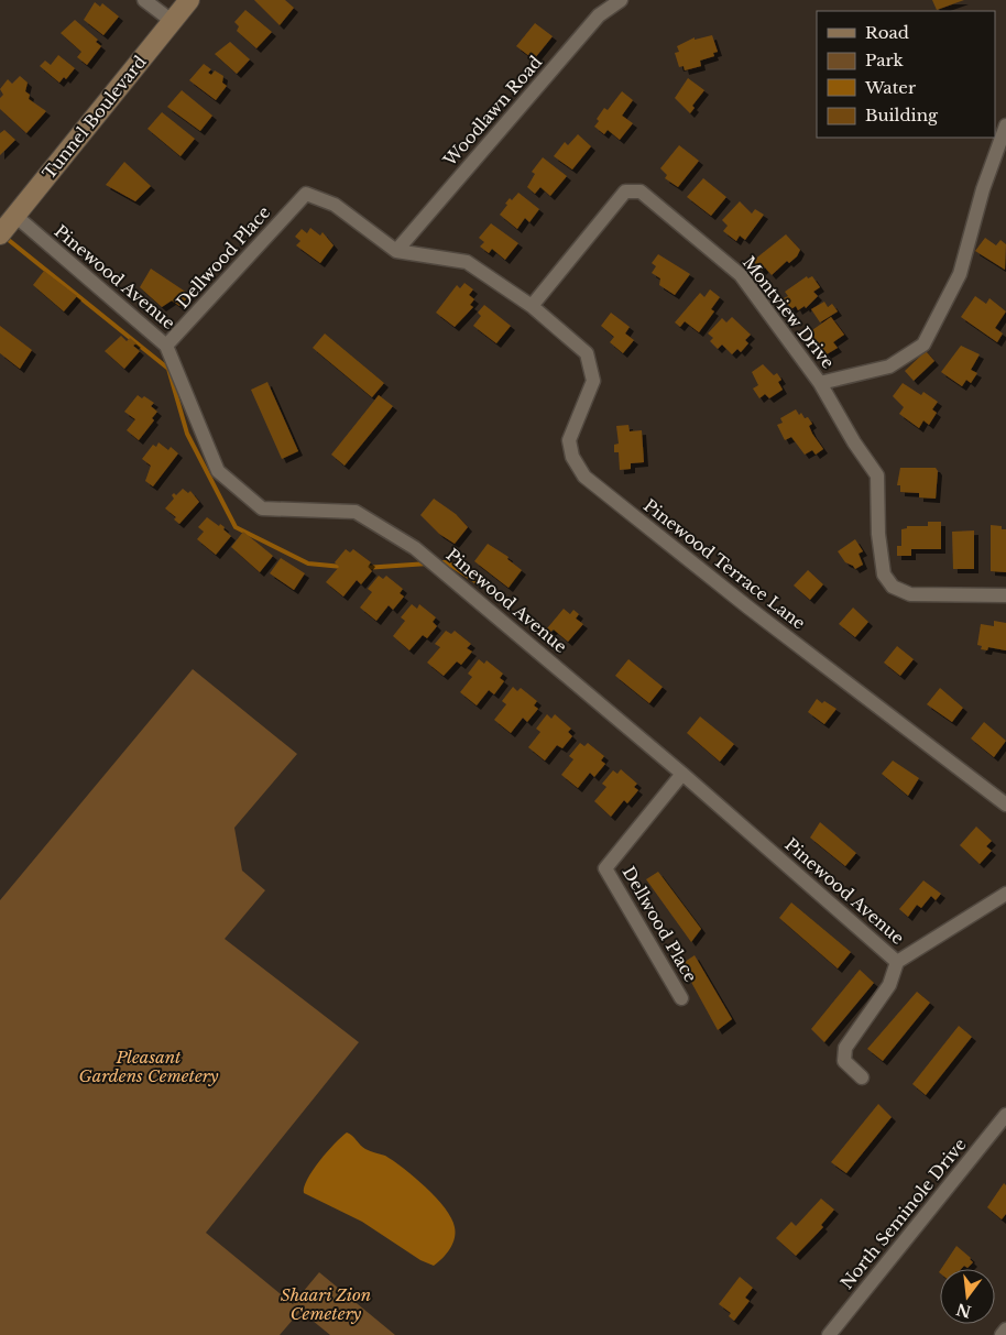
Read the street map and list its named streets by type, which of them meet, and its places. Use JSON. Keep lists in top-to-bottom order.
{
  "streets": {
    "street": [
      "Woodlawn Road",
      "Tunnel Boulevard",
      "Dellwood Place",
      "Pinewood Avenue",
      "Montview Drive",
      "Pinewood Terrace Lane",
      "North Seminole Drive"
    ]
  },
  "crossings": [
    ["Woodlawn Road", "Dellwood Place"],
    ["Tunnel Boulevard", "Pinewood Avenue"],
    ["Dellwood Place", "Pinewood Avenue"],
    ["Montview Drive", "Pinewood Terrace Lane"]
  ],
  "parks": ["Pleasant Gardens Cemetery", "Shaari Zion Cemetery"],
  "legend": [
    "Road",
    "Park",
    "Water",
    "Building"
  ],
  "north": "bottom"
}
